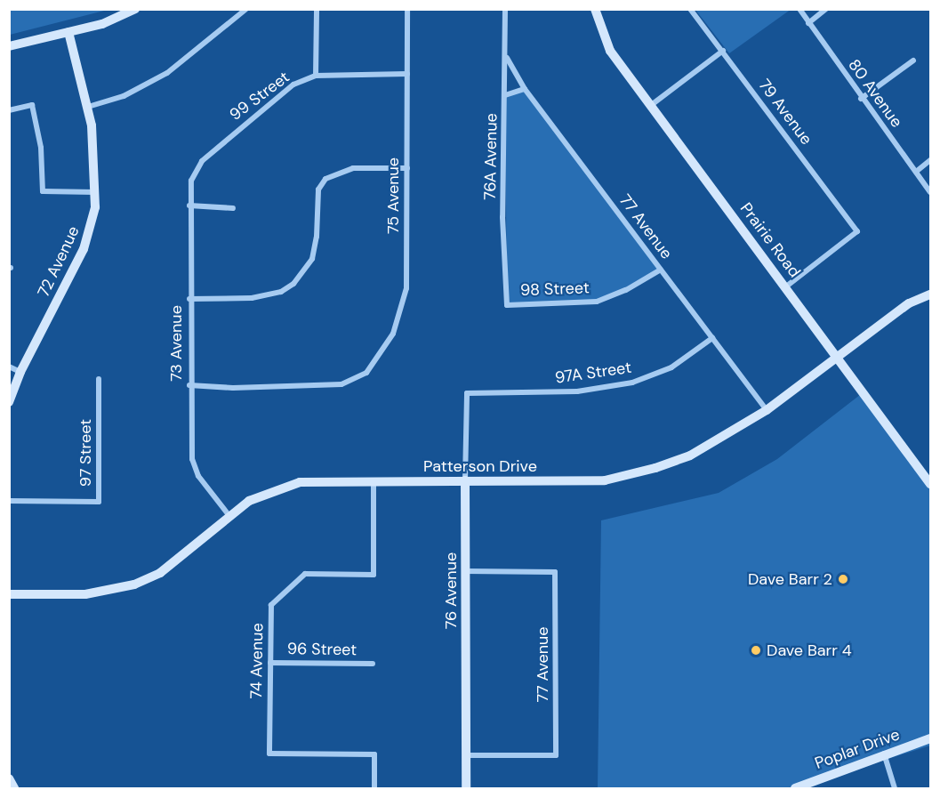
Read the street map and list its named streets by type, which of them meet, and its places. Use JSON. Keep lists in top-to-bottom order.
{
  "streets": {
    "street": [
      "80 Avenue",
      "99 Street",
      "79 Avenue",
      "76A Avenue",
      "75 Avenue",
      "77 Avenue",
      "Prairie Road",
      "72 Avenue",
      "98 Street",
      "73 Avenue",
      "97A Street",
      "97 Street",
      "Patterson Drive",
      "76 Avenue",
      "96 Street",
      "74 Avenue",
      "Poplar Drive"
    ]
  },
  "crossings": [
    ["99 Street", "75 Avenue"],
    ["99 Street", "73 Avenue"],
    ["79 Avenue", "Prairie Road"],
    ["76A Avenue", "77 Avenue"],
    ["76A Avenue", "98 Street"],
    ["75 Avenue", "73 Avenue"],
    ["77 Avenue", "98 Street"],
    ["77 Avenue", "97A Street"],
    ["77 Avenue", "Patterson Drive"],
    ["77 Avenue", "76 Avenue"],
    ["Prairie Road", "Patterson Drive"],
    ["73 Avenue", "Patterson Drive"],
    ["97A Street", "76 Avenue"],
    ["Patterson Drive", "76 Avenue"],
    ["Patterson Drive", "74 Avenue"],
    ["96 Street", "74 Avenue"]
  ],
  "places": ["Dave Barr 2", "Dave Barr 4"]
}
